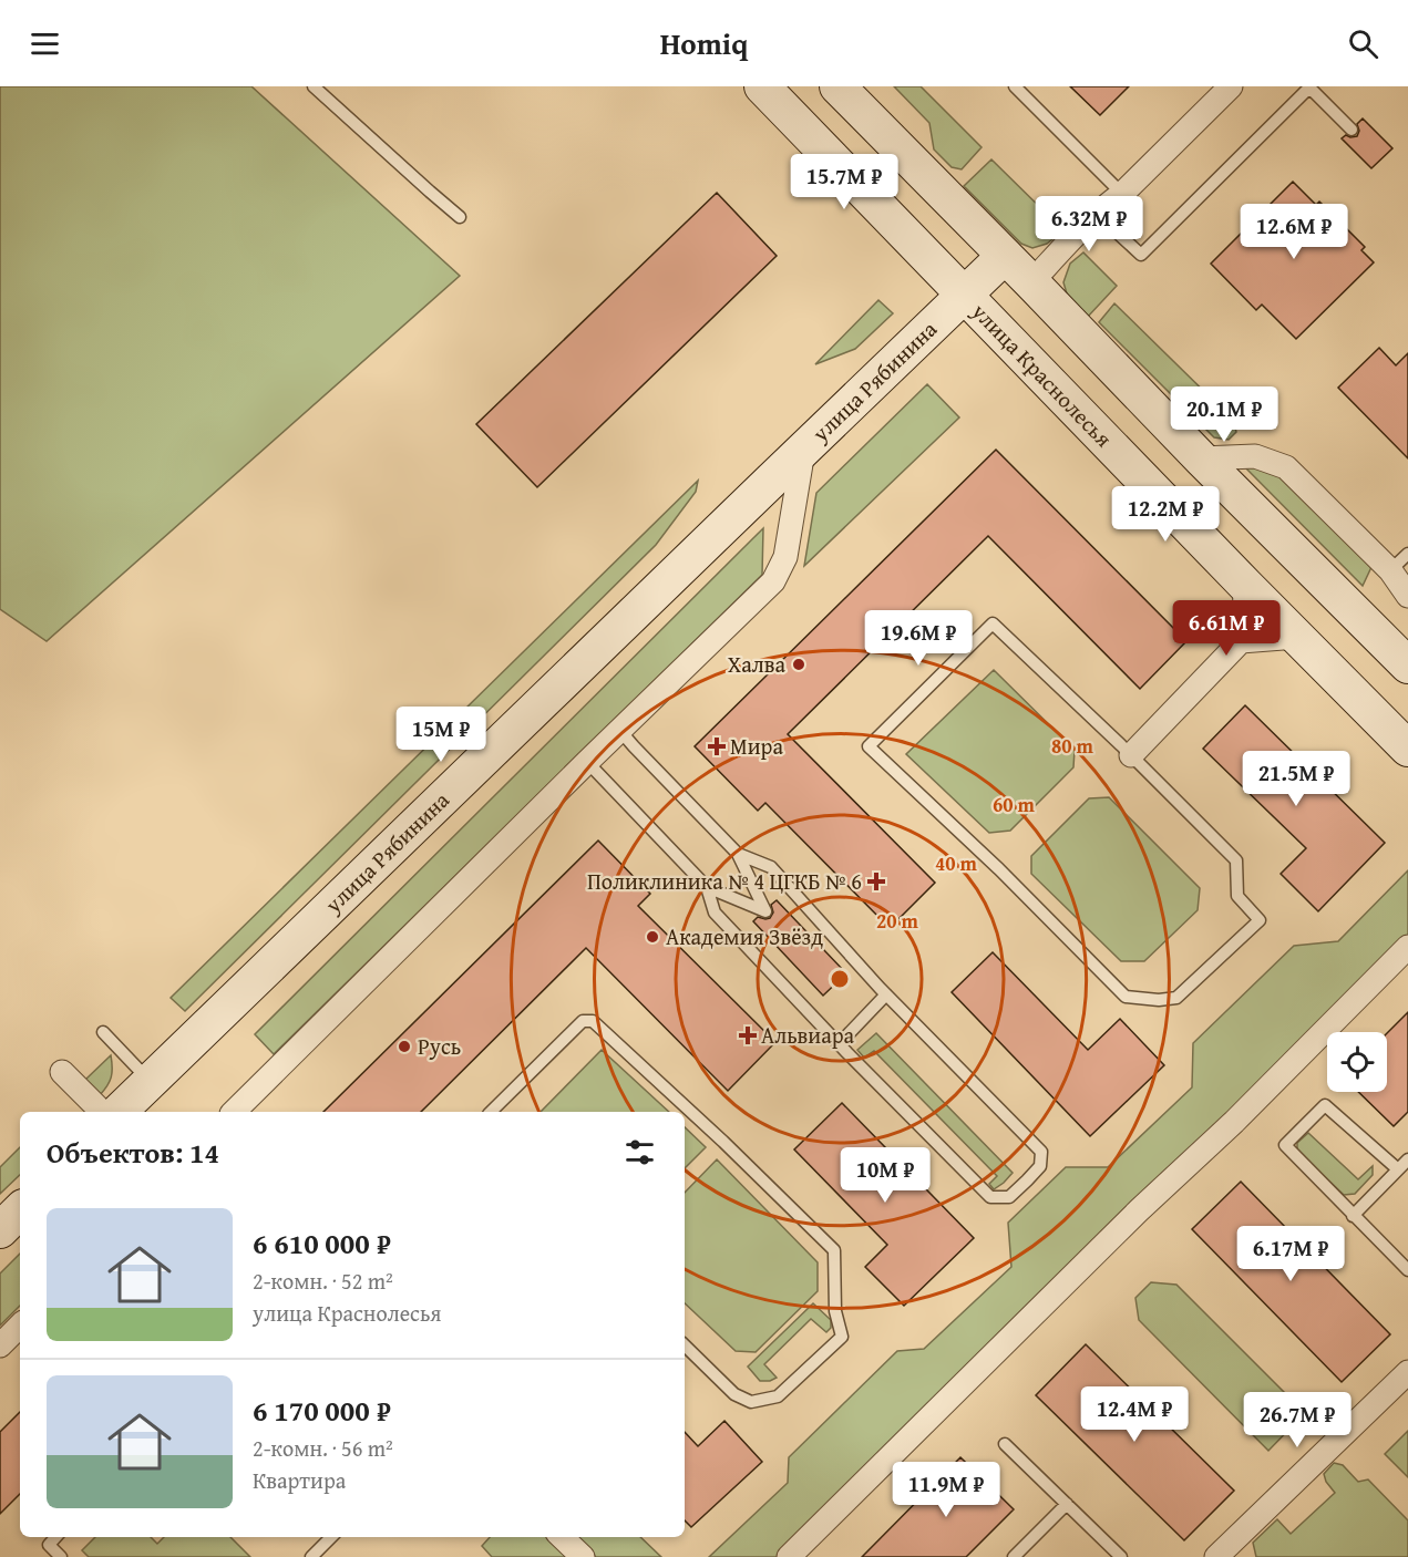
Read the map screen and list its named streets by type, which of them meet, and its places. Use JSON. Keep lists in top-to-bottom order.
{
  "streets": {
    "main road": ["улица Краснолесья", "улица Рябинина"]
  },
  "crossings": [
    ["улица Краснолесья", "улица Рябинина"]
  ],
  "places": {
    "other": ["Халва", "Академия Звёзд", "Русь"],
    "health": ["Мира", "Поликлиника № 4 ЦГКБ № 6", "Альвиара"]
  },
  "page": {
    "header": "Homiq",
    "price": [
      "15.7M ₽",
      "6.32M ₽",
      "12.6M ₽",
      "20.1M ₽",
      "12.2M ₽",
      "6.61M ₽",
      "19.6M ₽",
      "15M ₽",
      "21.5M ₽",
      "10M ₽",
      "6.17M ₽",
      "12.4M ₽",
      "26.7M ₽",
      "11.9M ₽"
    ],
    "heading": "Объектов: 14",
    "list": [
      {
        "name": "6 610 000 ₽",
        "note": "2-комн. · 52 m² · улица Краснолесья"
      },
      {
        "name": "6 170 000 ₽",
        "note": "2-комн. · 56 m² · Квартира"
      }
    ]
  },
  "rings": [
    "80 m",
    "60 m",
    "40 m",
    "20 m"
  ]
}
